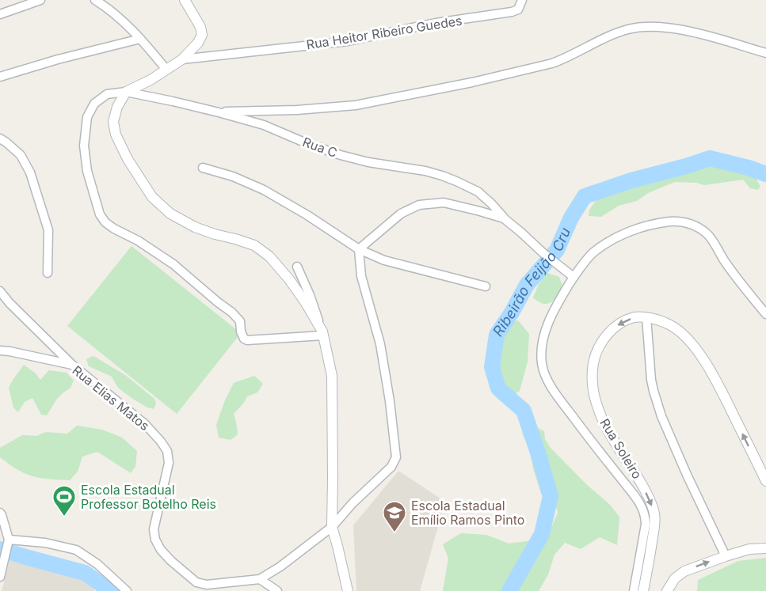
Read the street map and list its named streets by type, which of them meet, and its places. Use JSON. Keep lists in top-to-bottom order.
{
  "streets": {
    "street": [
      "Rua Heitor Ribeiro Guedes",
      "Rua C",
      "Rua Elias Matos",
      "Rua Soleiro"
    ]
  },
  "water": ["Ribeirão Feijão Cru"],
  "places": {
    "sports": ["Escola Estadual Professor Botelho Reis"],
    "school or university": ["Escola Estadual Emílio Ramos Pinto"]
  }
}
